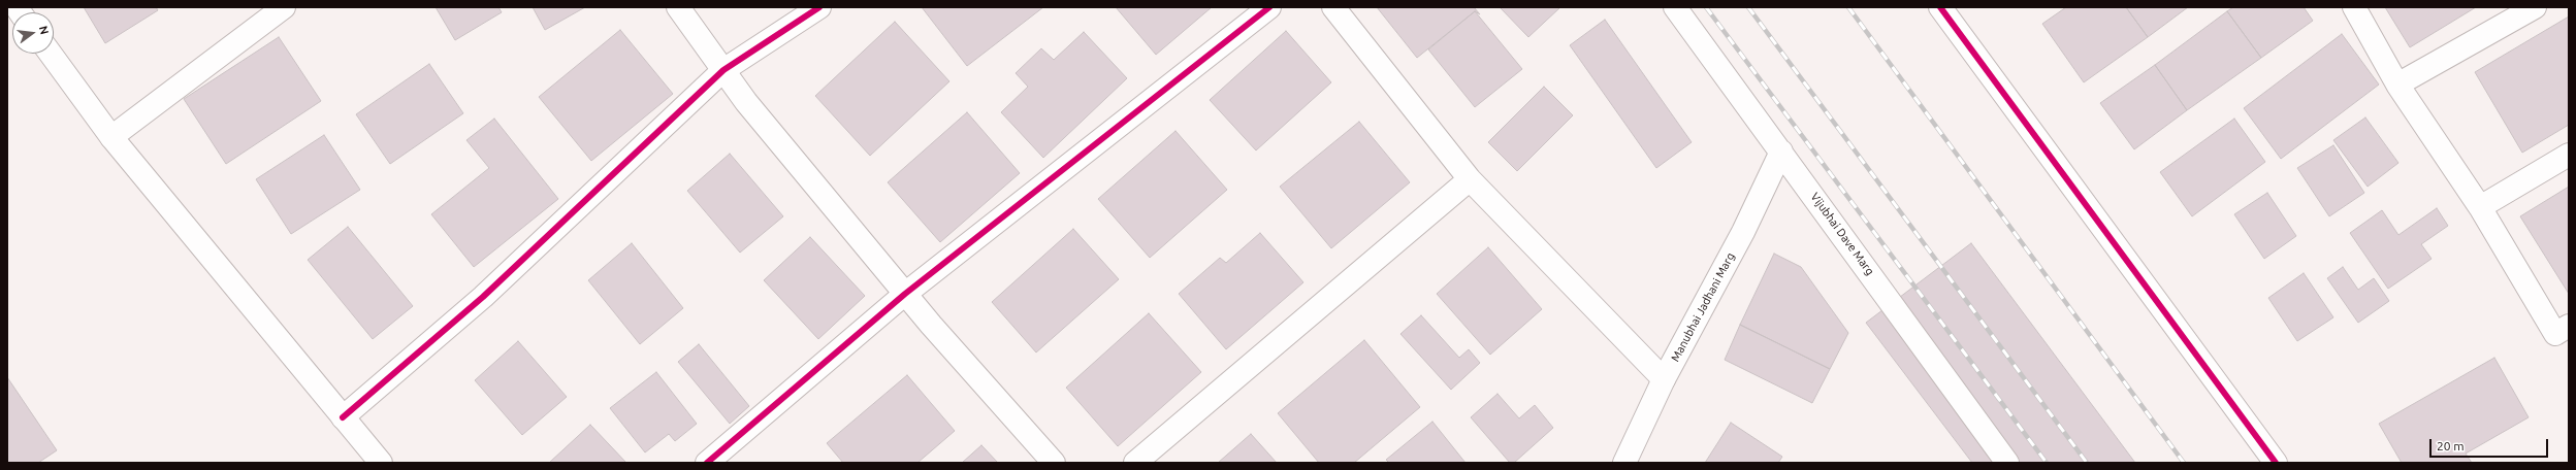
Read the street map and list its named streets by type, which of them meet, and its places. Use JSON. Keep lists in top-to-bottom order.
{
  "streets": {
    "street": ["Vijubhai Dave Marg", "Manubhai Jadhani Marg"]
  },
  "crossings": [
    ["Vijubhai Dave Marg", "Manubhai Jadhani Marg"]
  ],
  "scale_bar": "20 m",
  "north": "right"
}
